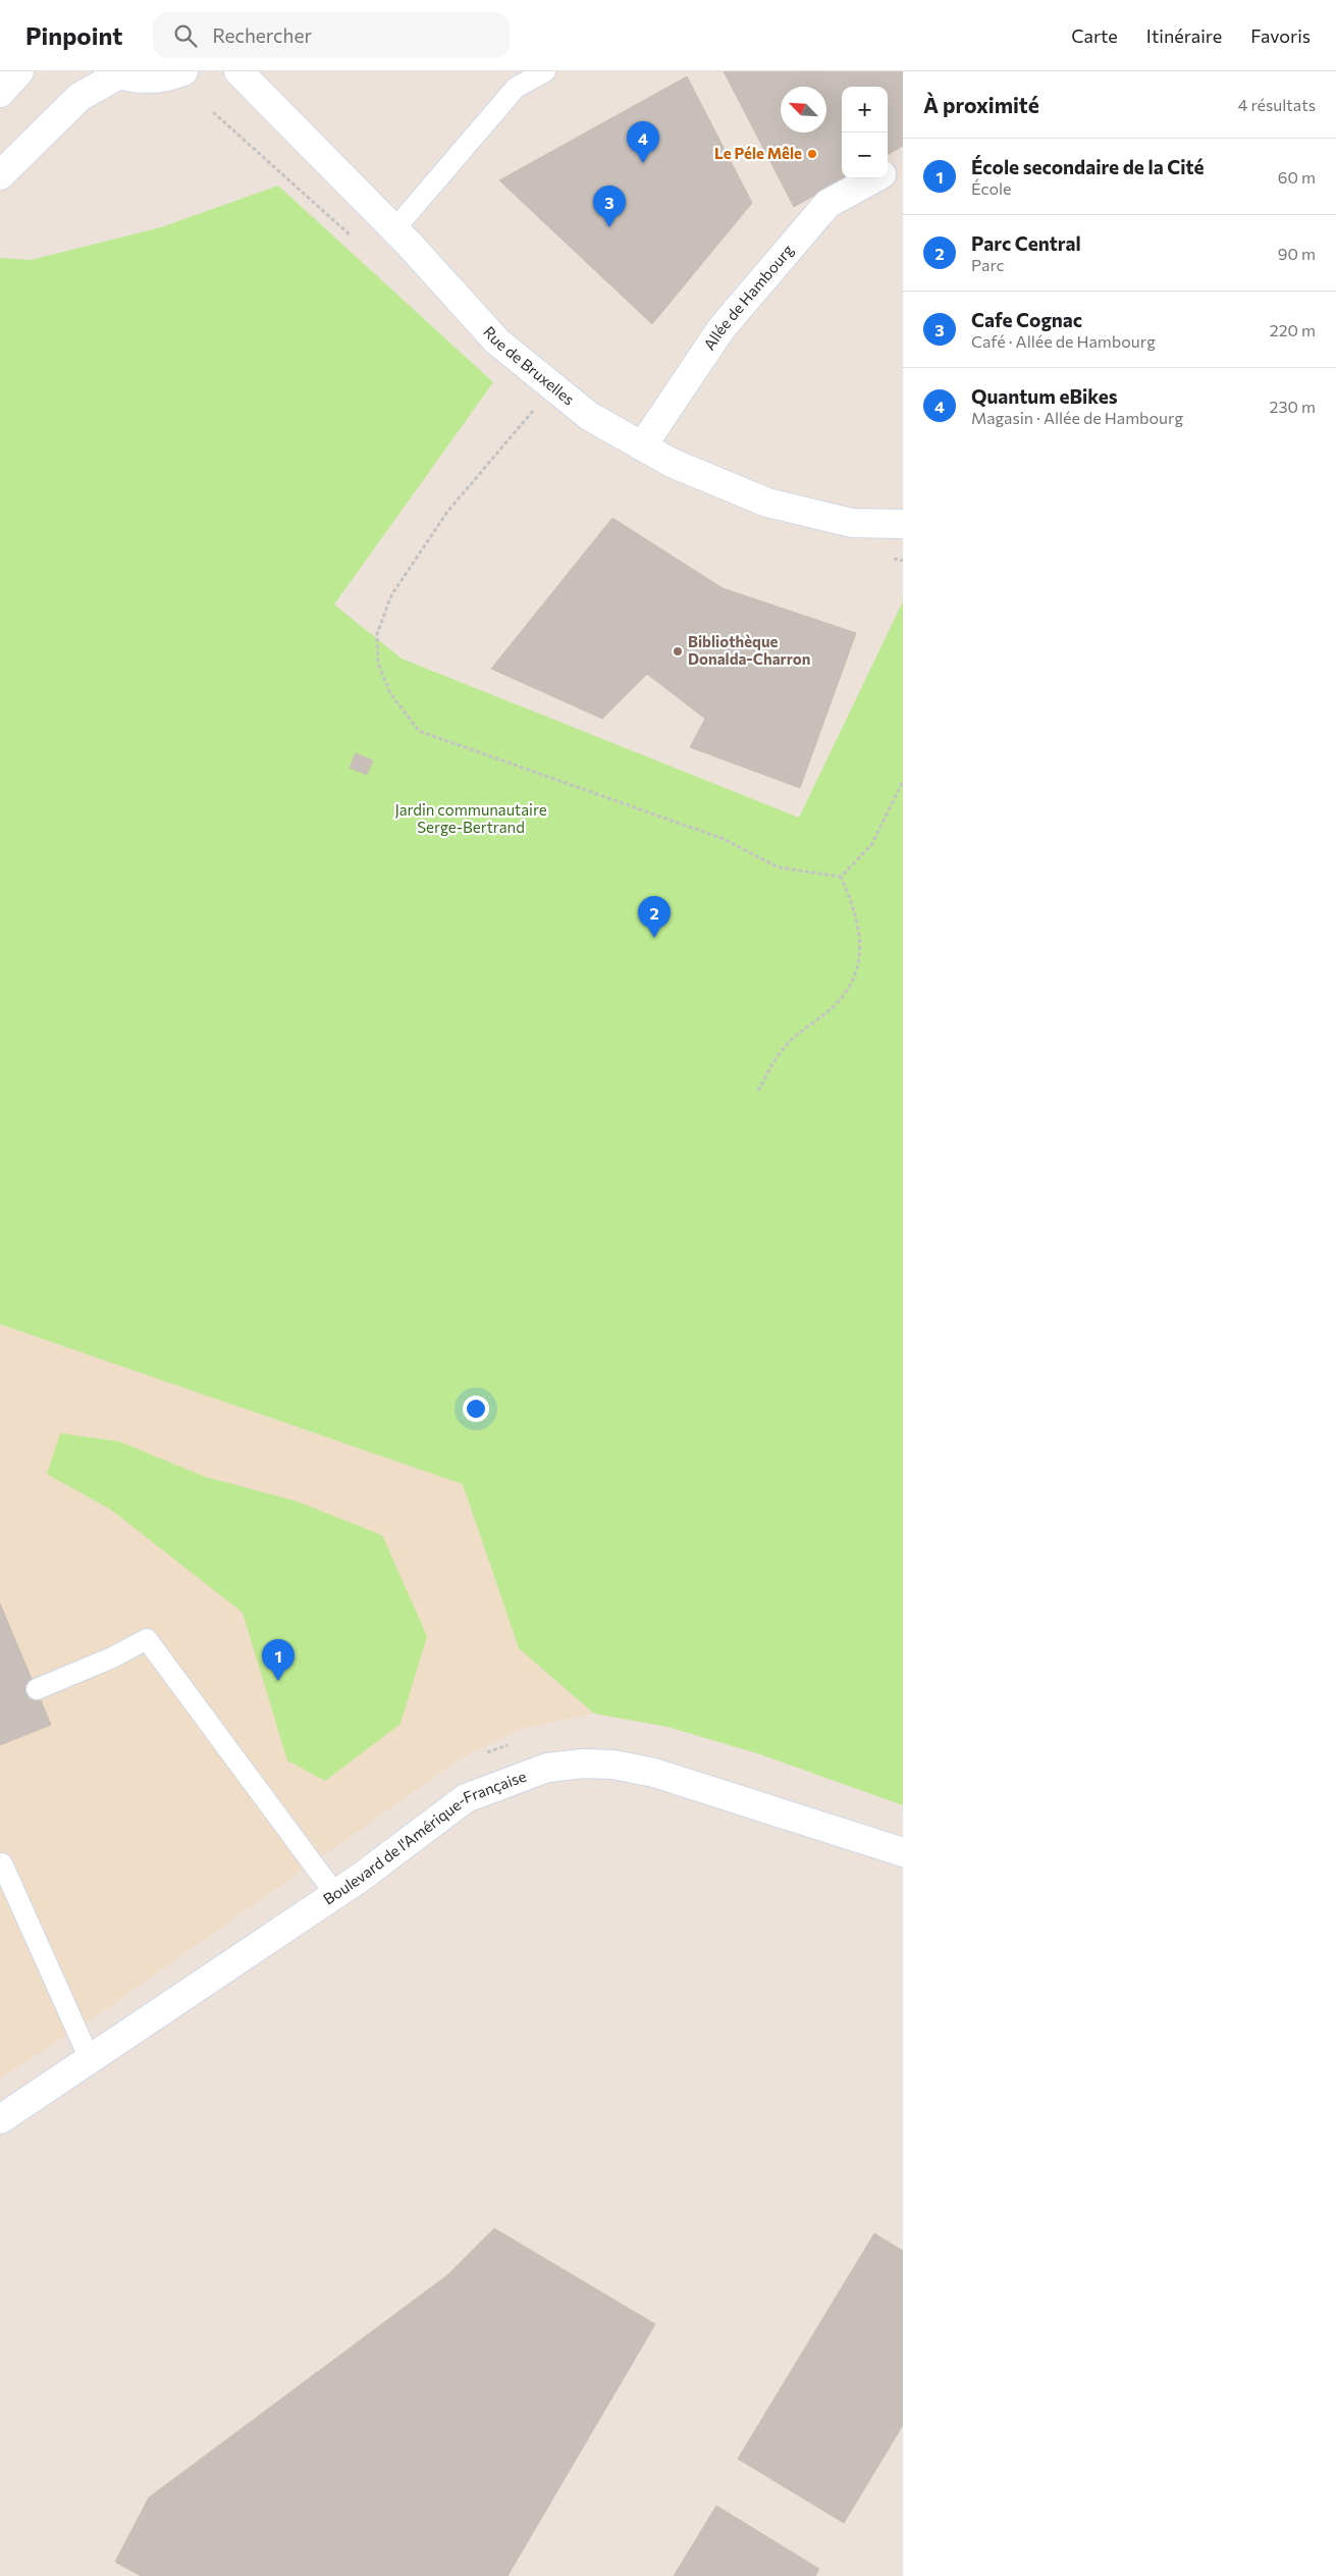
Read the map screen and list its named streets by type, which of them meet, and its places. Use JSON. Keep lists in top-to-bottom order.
{
  "streets": {
    "street": ["Allée de Hambourg", "Rue de Bruxelles", "Boulevard de l'Amérique-Française"]
  },
  "crossings": [
    ["Allée de Hambourg", "Rue de Bruxelles"]
  ],
  "parks": ["Jardin communautaire Serge-Bertrand"],
  "places": ["Le Péle Mêle", "Bibliothèque Donalda-Charron"],
  "north": "top left",
  "page": {
    "header": "Pinpoint",
    "search": "Rechercher",
    "nav": ["Carte", "Itinéraire", "Favoris"],
    "heading": ["À proximité", "4 résultats"],
    "map_buttons": ["+", "−"],
    "pins": [
      "4",
      "3",
      "2",
      "1"
    ],
    "list": [
      {
        "mark": "1",
        "name": "École secondaire de la Cité",
        "note": "École",
        "value": "60 m"
      },
      {
        "mark": "2",
        "name": "Parc Central",
        "note": "Parc",
        "value": "90 m"
      },
      {
        "mark": "3",
        "name": "Cafe Cognac",
        "note": "Café · Allée de Hambourg",
        "value": "220 m"
      },
      {
        "mark": "4",
        "name": "Quantum eBikes",
        "note": "Magasin · Allée de Hambourg",
        "value": "230 m"
      }
    ]
  }
}
